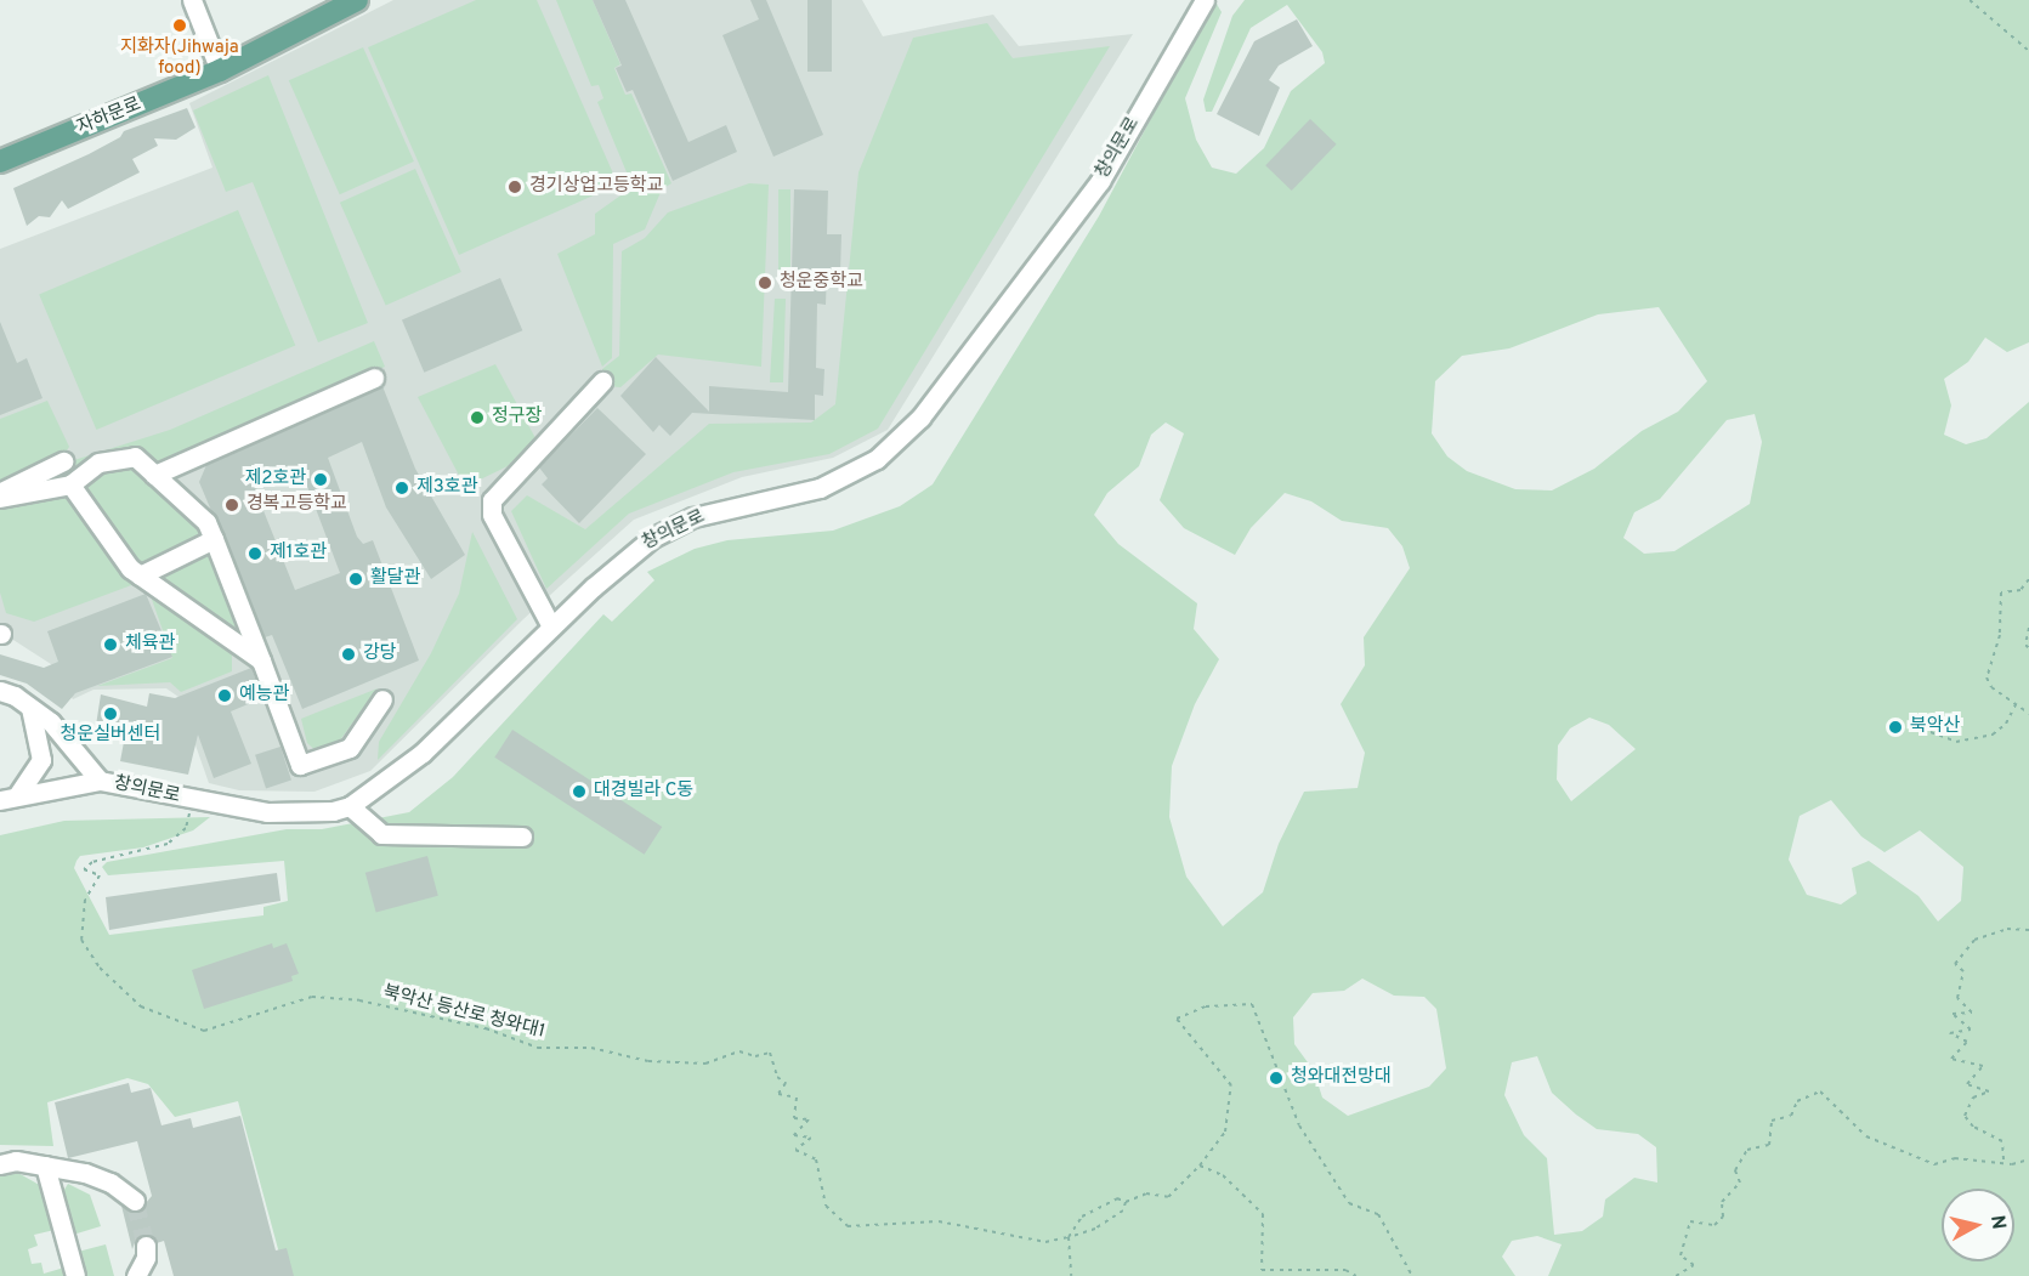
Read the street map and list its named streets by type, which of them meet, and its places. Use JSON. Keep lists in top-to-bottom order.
{
  "streets": {
    "main road": ["자하문로"],
    "street": ["창의문로"],
    "path": ["북악산 등산로 청와대1"]
  },
  "crossings": [
    ["창의문로", "북악산 등산로 청와대1"]
  ],
  "places": [
    "지화자(Jihwaja food)",
    "경기상업고등학교",
    "청운중학교",
    "정구장",
    "제2호관",
    "제3호관",
    "경복고등학교",
    "제1호관",
    "활달관",
    "체육관",
    "강당",
    "예능관",
    "청운실버센터",
    "북악산",
    "대경빌라 C동",
    "청와대전망대"
  ],
  "north": "right"
}
